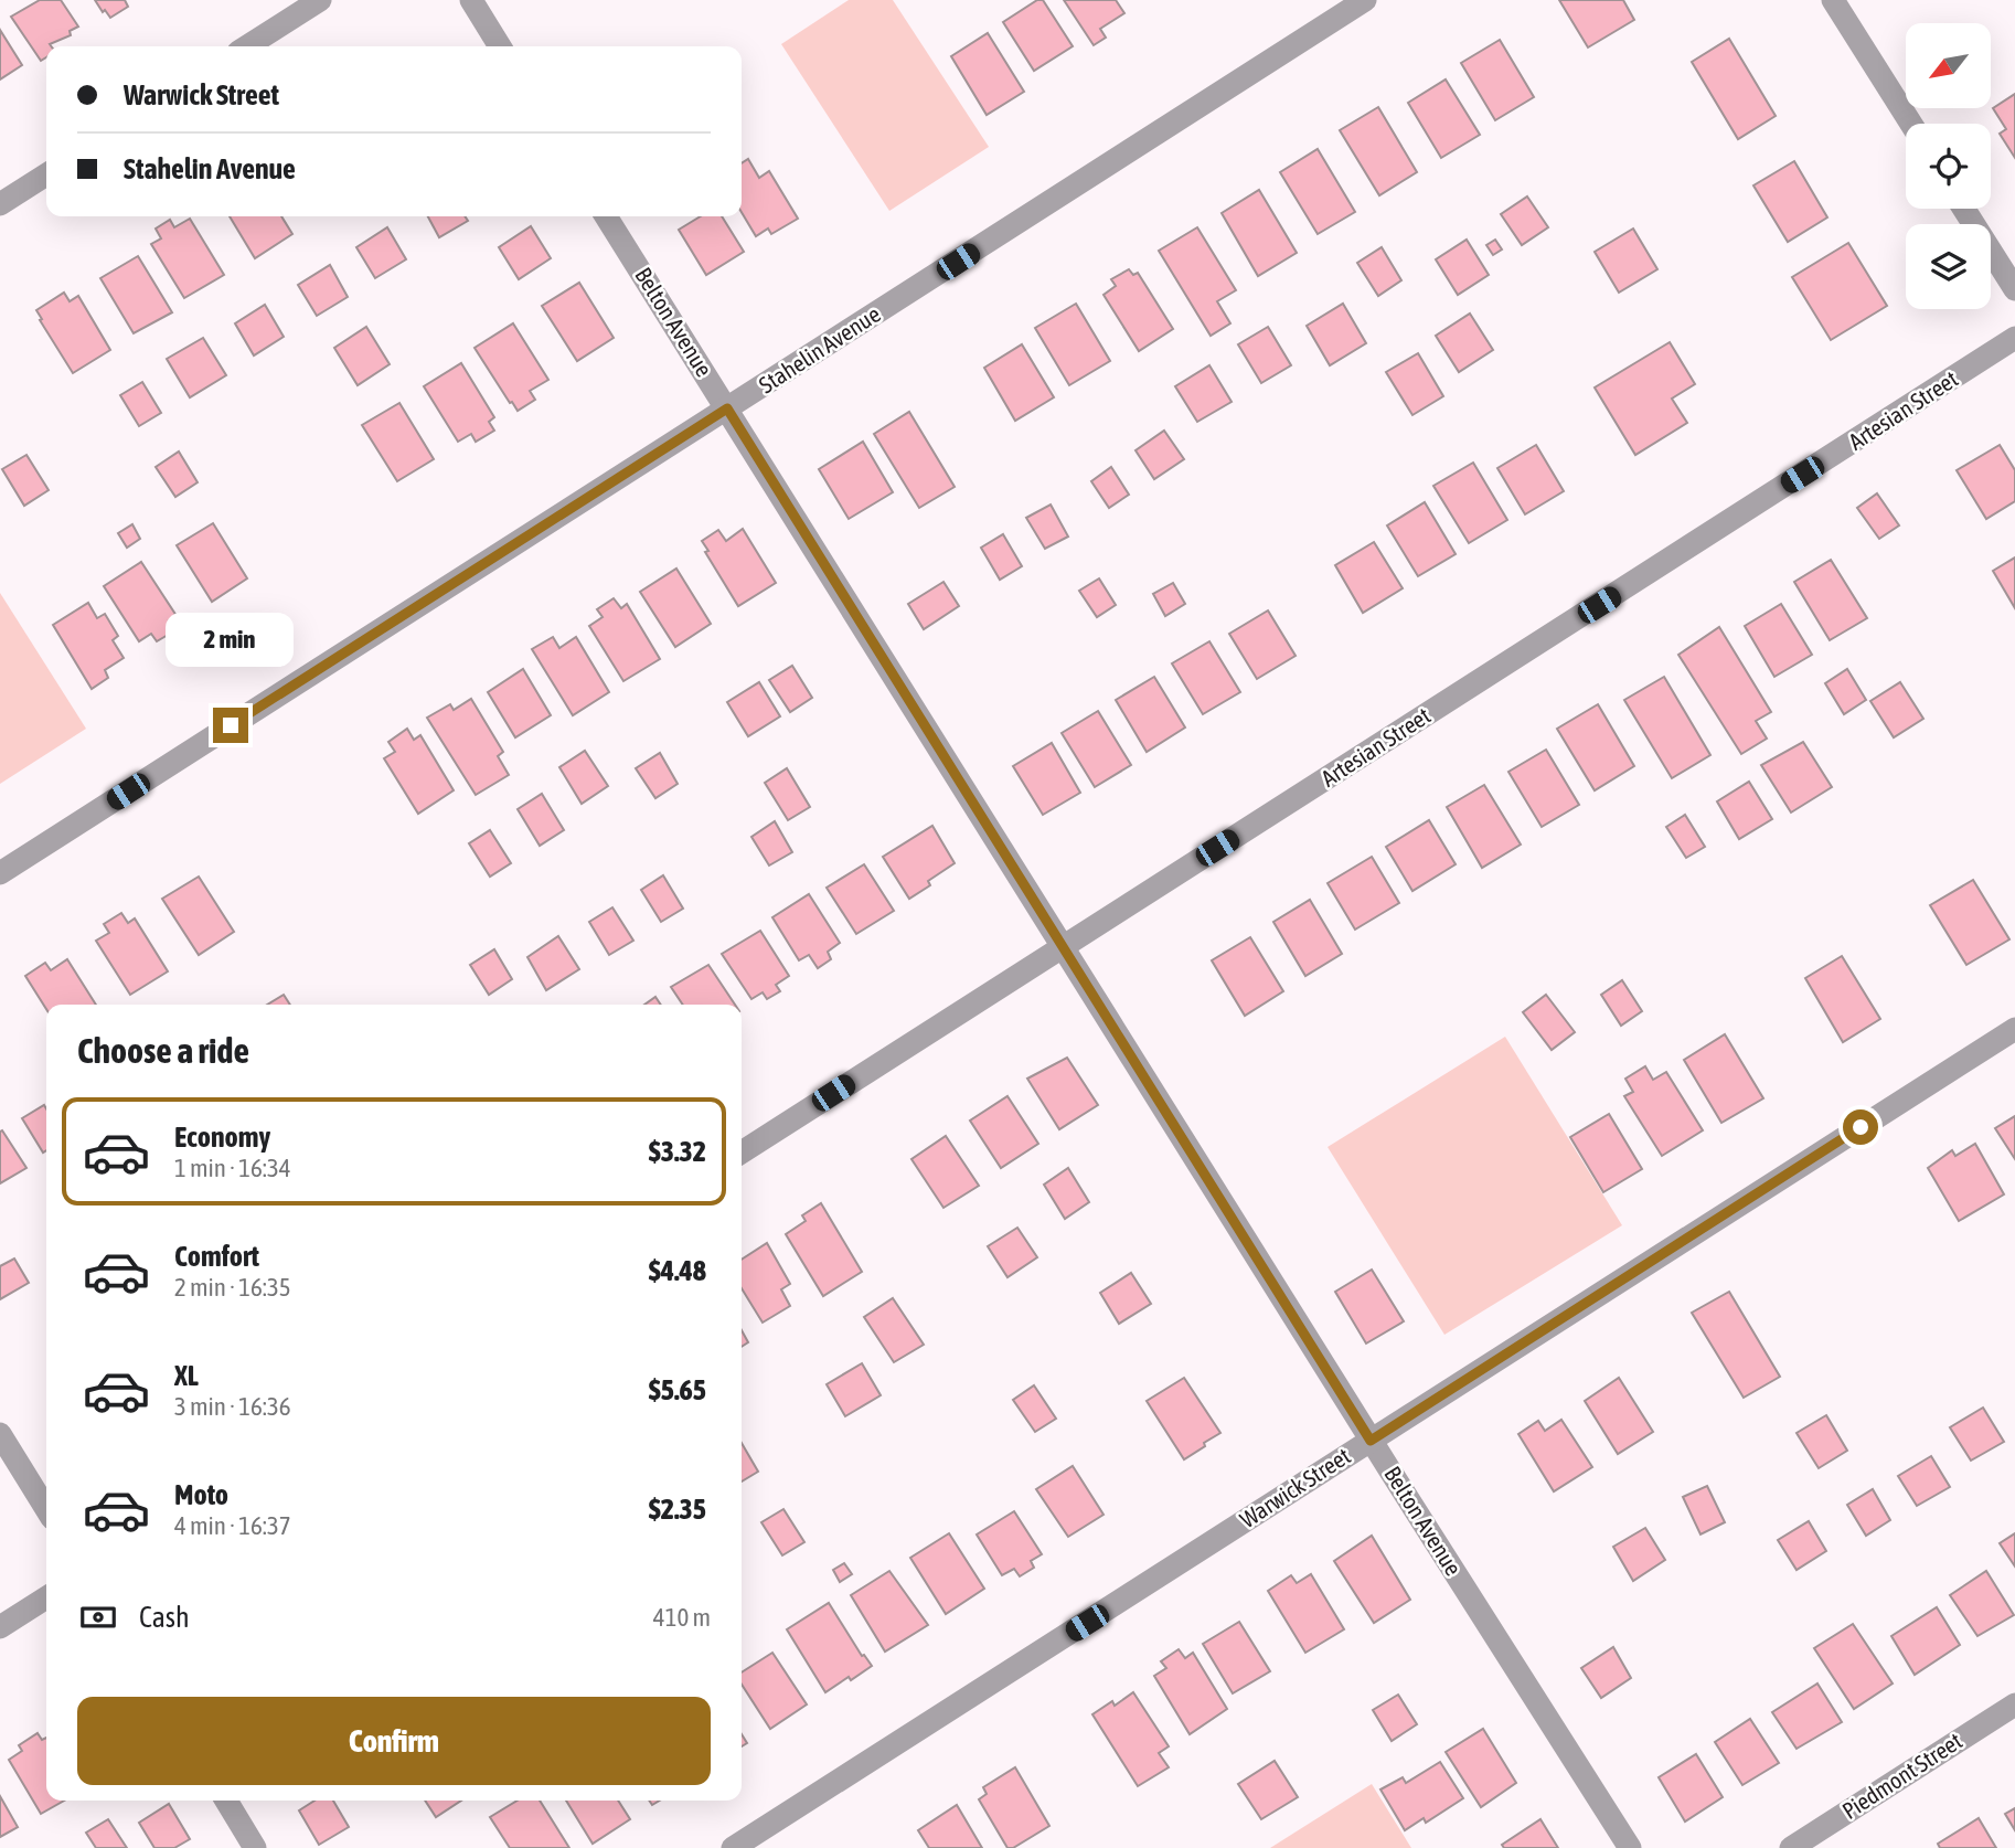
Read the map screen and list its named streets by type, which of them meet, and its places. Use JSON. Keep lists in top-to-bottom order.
{
  "streets": {
    "street": [
      "Belton Avenue",
      "Stahelin Avenue",
      "Artesian Street",
      "Warwick Street",
      "Piedmont Street"
    ]
  },
  "crossings": [
    ["Belton Avenue", "Stahelin Avenue"],
    ["Belton Avenue", "Artesian Street"],
    ["Belton Avenue", "Warwick Street"]
  ],
  "north": "bottom left",
  "page": {
    "banner": ["Warwick Street", "Stahelin Avenue"],
    "bubble": "2 min",
    "heading": "Choose a ride",
    "list": [
      {
        "name": "Economy",
        "note": "1 min · 16:34",
        "value": "$3.32"
      },
      {
        "name": "Comfort",
        "note": "2 min · 16:35",
        "value": "$4.48"
      },
      {
        "name": "XL",
        "note": "3 min · 16:36",
        "value": "$5.65"
      },
      {
        "name": "Moto",
        "note": "4 min · 16:37",
        "value": "$2.35"
      }
    ],
    "pay": ["Cash", "410 m"],
    "buttons": "Confirm"
  }
}
